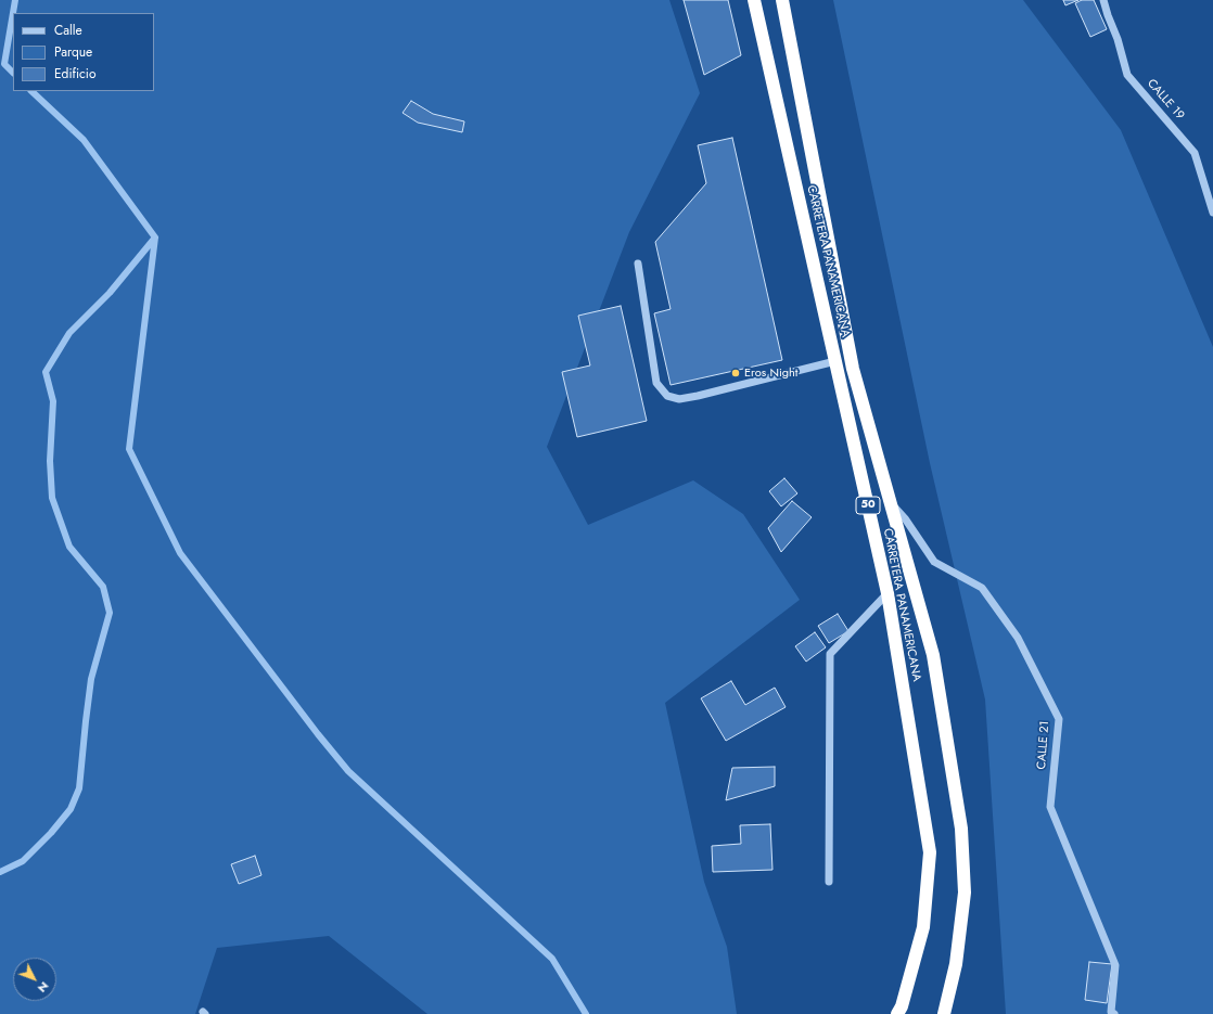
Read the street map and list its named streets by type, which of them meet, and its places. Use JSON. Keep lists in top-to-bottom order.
{
  "streets": {
    "highway": ["CARRETERA PANAMERICANA", "50"],
    "street": ["CALLE 19", "CALLE 21"]
  },
  "crossings": [
    ["CARRETERA PANAMERICANA", "CALLE 21"]
  ],
  "places": ["Eros Night"],
  "legend": ["Calle", "Parque", "Edificio"],
  "north": "bottom right"
}
